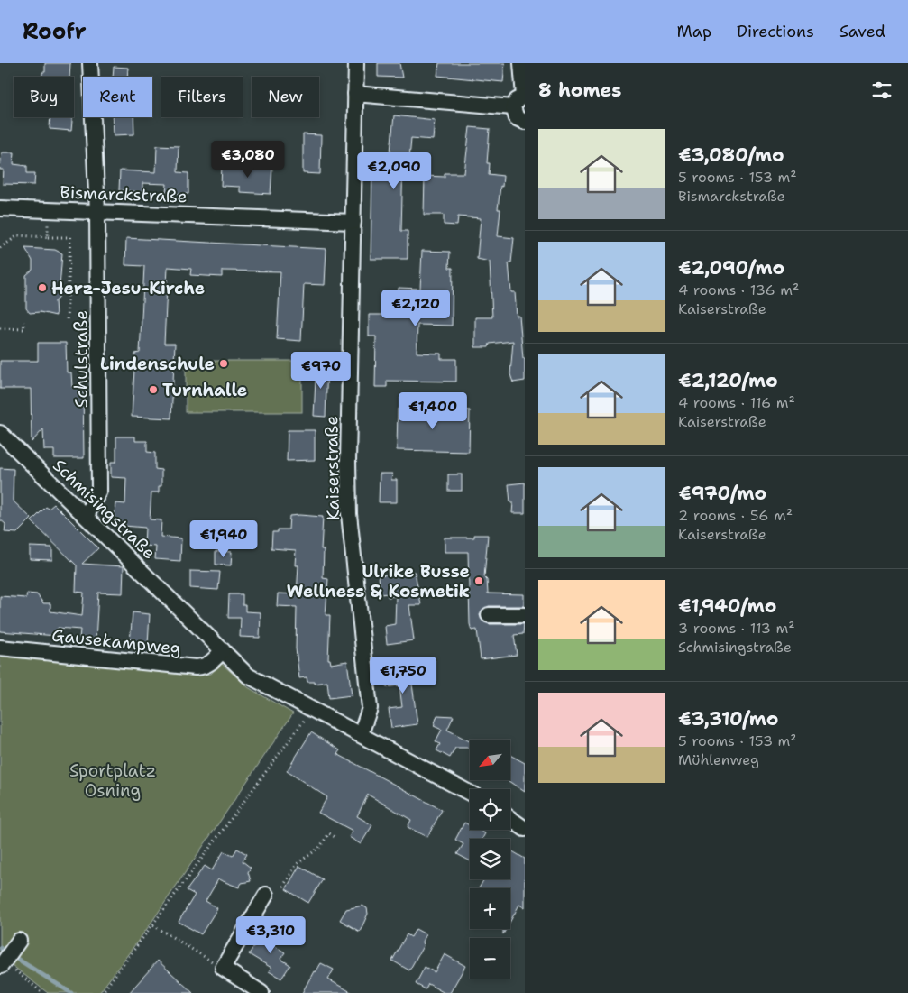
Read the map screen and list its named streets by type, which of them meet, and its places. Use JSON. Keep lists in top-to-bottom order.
{
  "streets": {
    "street": [
      "Bismarckstraße",
      "Schulstraße",
      "Kaiserstraße",
      "Schmisingstraße",
      "Gausekampweg"
    ]
  },
  "crossings": [
    ["Bismarckstraße", "Schulstraße"],
    ["Bismarckstraße", "Kaiserstraße"],
    ["Schulstraße", "Schmisingstraße"],
    ["Kaiserstraße", "Schmisingstraße"],
    ["Schmisingstraße", "Gausekampweg"]
  ],
  "parks": ["Sportplatz Osning"],
  "places": [
    "Herz-Jesu-Kirche",
    "Lindenschule",
    "Turnhalle",
    "Ulrike Busse Wellness & Kosmetik"
  ],
  "north": "bottom left",
  "page": {
    "header": "Roofr",
    "nav": ["Map", "Directions", "Saved"],
    "heading": "8 homes",
    "chip": [
      "Buy",
      "Rent",
      "Filters",
      "New"
    ],
    "list": [
      {
        "name": "€3,080/mo",
        "note": "5 rooms · 153 m² · Bismarckstraße"
      },
      {
        "name": "€2,090/mo",
        "note": "4 rooms · 136 m² · Kaiserstraße"
      },
      {
        "name": "€2,120/mo",
        "note": "4 rooms · 116 m² · Kaiserstraße"
      },
      {
        "name": "€970/mo",
        "note": "2 rooms · 56 m² · Kaiserstraße"
      },
      {
        "name": "€1,940/mo",
        "note": "3 rooms · 113 m² · Schmisingstraße"
      },
      {
        "name": "€3,310/mo",
        "note": "5 rooms · 153 m² · Mühlenweg"
      }
    ],
    "price": [
      "€3,080",
      "€2,090",
      "€2,120",
      "€970",
      "€1,400",
      "€1,940",
      "€1,750",
      "€3,310"
    ],
    "map_buttons": ["+", "−"]
  }
}
